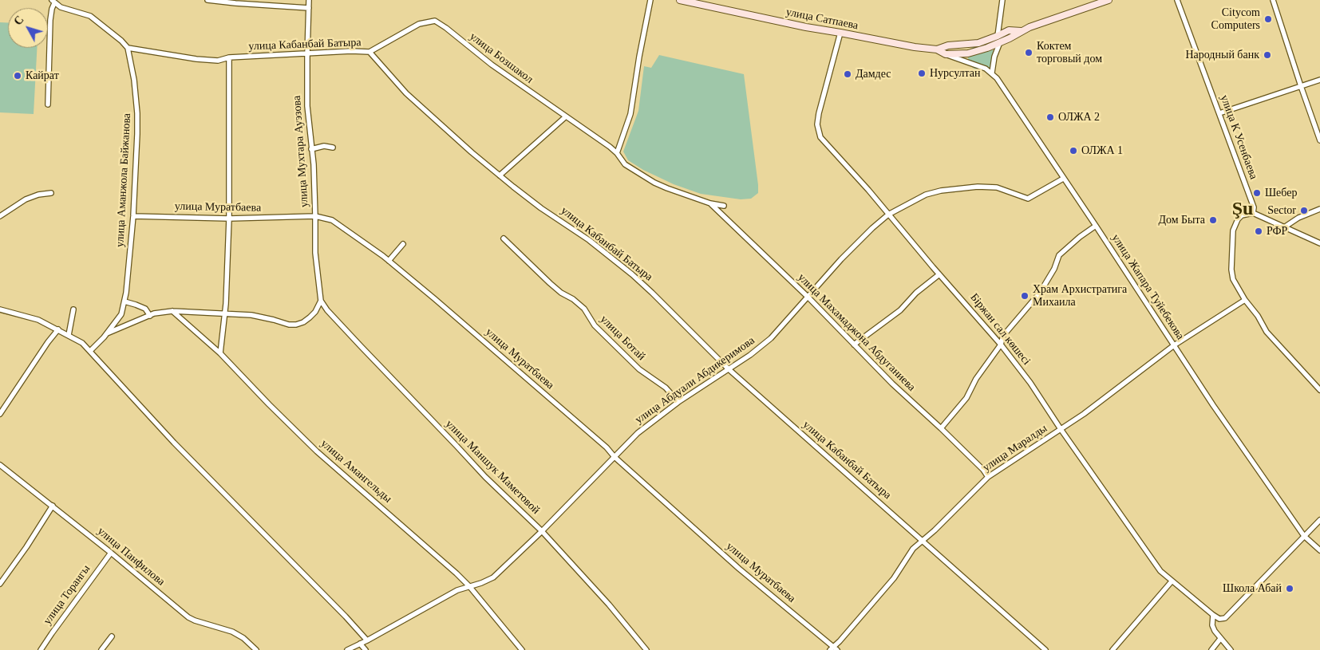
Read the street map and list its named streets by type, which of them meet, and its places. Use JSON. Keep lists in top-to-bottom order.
{
  "streets": {
    "street": [
      "улица Сатпаева",
      "улица Кабанбай Батыра",
      "улица Бозшакол",
      "улица К Усенбаева",
      "улица Мухтара Ауэзова",
      "улица Аманжола Байжанова",
      "улица Муратбаева",
      "улица Жапара Туйебекова",
      "Біржан сал көшесі",
      "улица Махамаджона Абдуганиева",
      "улица Ботай",
      "улица Абдуали Абдикеримова",
      "улица Маралды",
      "улица Маншук Маметовой",
      "улица Амангельды",
      "улица Панфилова",
      "улица Торангы"
    ]
  },
  "crossings": [
    ["улица Сатпаева", "Біржан сал көшесі"],
    ["улица Кабанбай Батыра", "улица Бозшакол"],
    ["улица Кабанбай Батыра", "улица Мухтара Ауэзова"],
    ["улица Кабанбай Батыра", "улица Аманжола Байжанова"],
    ["улица Кабанбай Батыра", "улица Абдуали Абдикеримова"],
    ["улица Кабанбай Батыра", "улица Маралды"],
    ["улица Бозшакол", "улица Махамаджона Абдуганиева"],
    ["улица Мухтара Ауэзова", "улица Муратбаева"],
    ["улица Мухтара Ауэзова", "улица Маншук Маметовой"],
    ["улица Аманжола Байжанова", "улица Муратбаева"],
    ["улица Муратбаева", "улица Абдуали Абдикеримова"],
    ["улица Муратбаева", "улица Маралды"],
    ["улица Жапара Туйебекова", "Біржан сал көшесі"],
    ["улица Жапара Туйебекова", "улица Абдуали Абдикеримова"],
    ["улица Жапара Туйебекова", "улица Маралды"],
    ["Біржан сал көшесі", "улица Абдуали Абдикеримова"],
    ["Біржан сал көшесі", "улица Маралды"],
    ["улица Махамаджона Абдуганиева", "улица Абдуали Абдикеримова"],
    ["улица Махамаджона Абдуганиева", "улица Маралды"],
    ["улица Ботай", "улица Абдуали Абдикеримова"],
    ["улица Абдуали Абдикеримова", "улица Маншук Маметовой"],
    ["улица Абдуали Абдикеримова", "улица Амангельды"],
    ["улица Панфилова", "улица Торангы"]
  ],
  "districts": ["Şu"],
  "places": [
    "Citycom Computers",
    "Коктем торговый дом",
    "Народный банк",
    "Нурсултан",
    "Дамдес",
    "Кайрат",
    "ОЛЖА 2",
    "ОЛЖА 1",
    "Шебер",
    "Sector",
    "Дом Быта",
    "РФР",
    "Храм Архистратига Михаила",
    "Школа Абай"
  ],
  "north": "top left"
}
